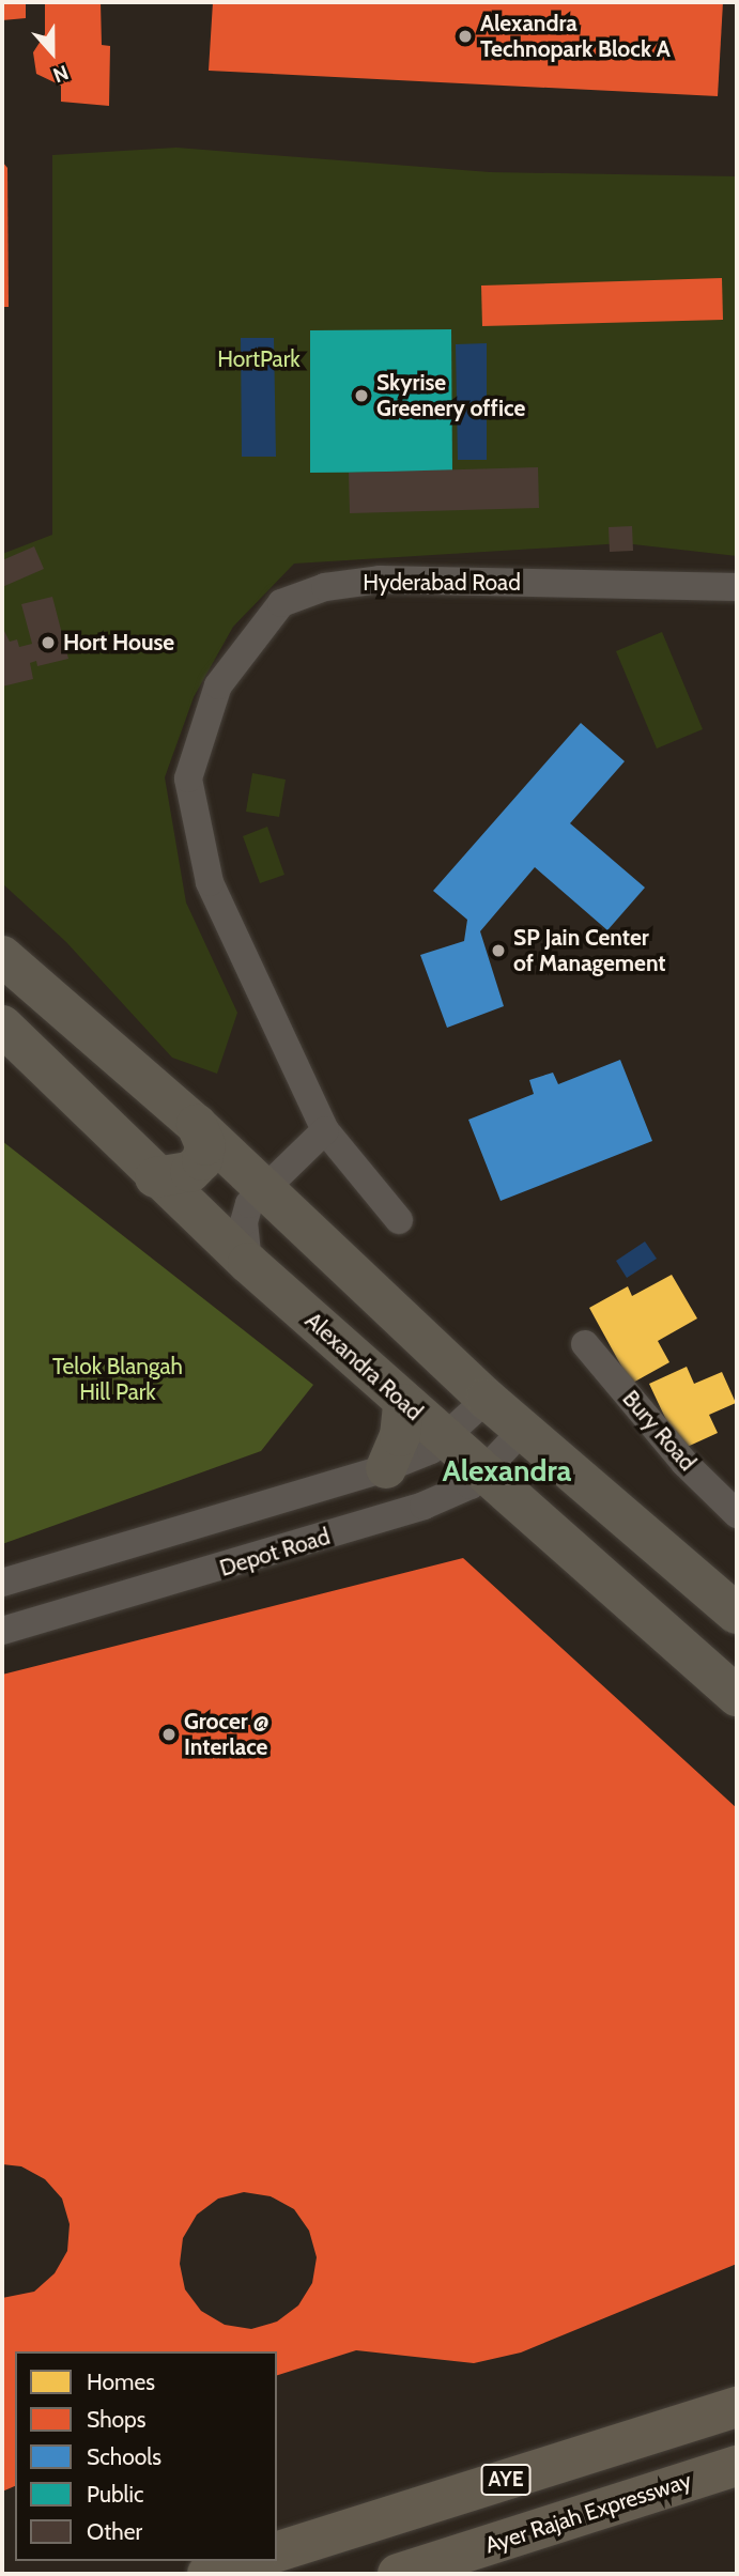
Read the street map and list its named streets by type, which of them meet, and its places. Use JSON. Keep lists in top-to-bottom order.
{
  "streets": {
    "highway": ["AYE", "Ayer Rajah Expressway"],
    "main road": ["Alexandra Road"],
    "street": ["Hyderabad Road", "Bury Road", "Depot Road"]
  },
  "crossings": [
    ["Alexandra Road", "Depot Road"]
  ],
  "districts": ["Alexandra"],
  "parks": ["HortPark", "Telok Blangah Hill Park"],
  "places": [
    "Alexandra Technopark Block A",
    "Skyrise Greenery office",
    "Hort House",
    "SP Jain Center of Management",
    "Grocer @ Interlace"
  ],
  "legend": [
    "Homes",
    "Shops",
    "Schools",
    "Public",
    "Other"
  ],
  "north": "bottom"
}
